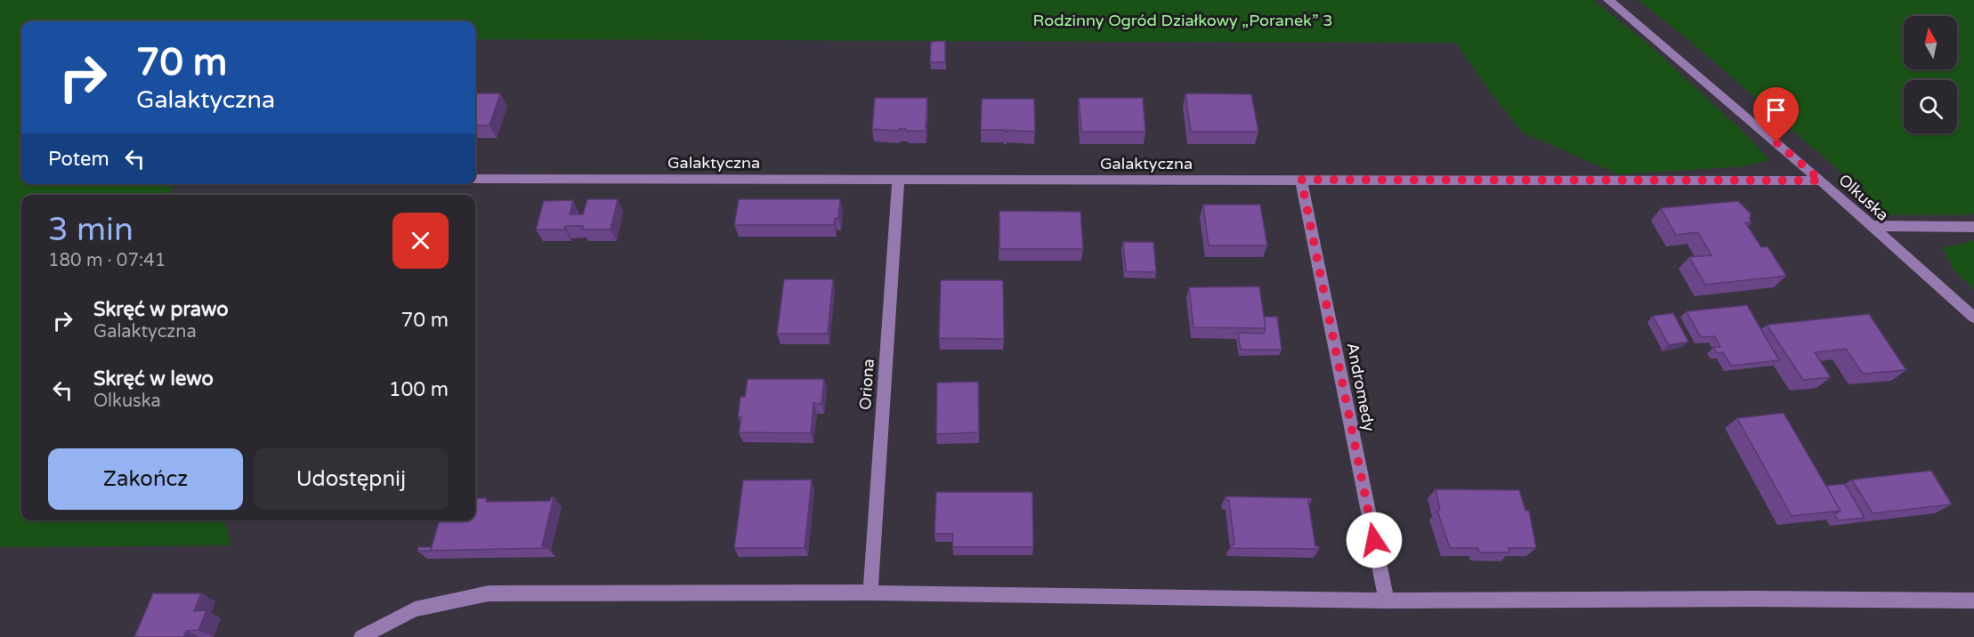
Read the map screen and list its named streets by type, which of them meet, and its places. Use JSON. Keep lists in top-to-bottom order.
{
  "streets": {
    "street": [
      "Galaktyczna",
      "Olkuska",
      "Oriona",
      "Andromedy"
    ]
  },
  "crossings": [
    ["Galaktyczna", "Olkuska"],
    ["Galaktyczna", "Oriona"],
    ["Galaktyczna", "Andromedy"]
  ],
  "parks": ["Rodzinny Ogród Działkowy „Poranek” 3"],
  "north": "top",
  "page": {
    "turn": ["70 m", "Galaktyczna"],
    "then": "Potem",
    "heading": ["3 min", "180 m · 07:41"],
    "list": [
      {
        "name": "Skręć w prawo",
        "note": "Galaktyczna",
        "value": "70 m"
      },
      {
        "name": "Skręć w lewo",
        "note": "Olkuska",
        "value": "100 m"
      }
    ],
    "buttons": ["Zakończ", "Udostępnij"]
  }
}
